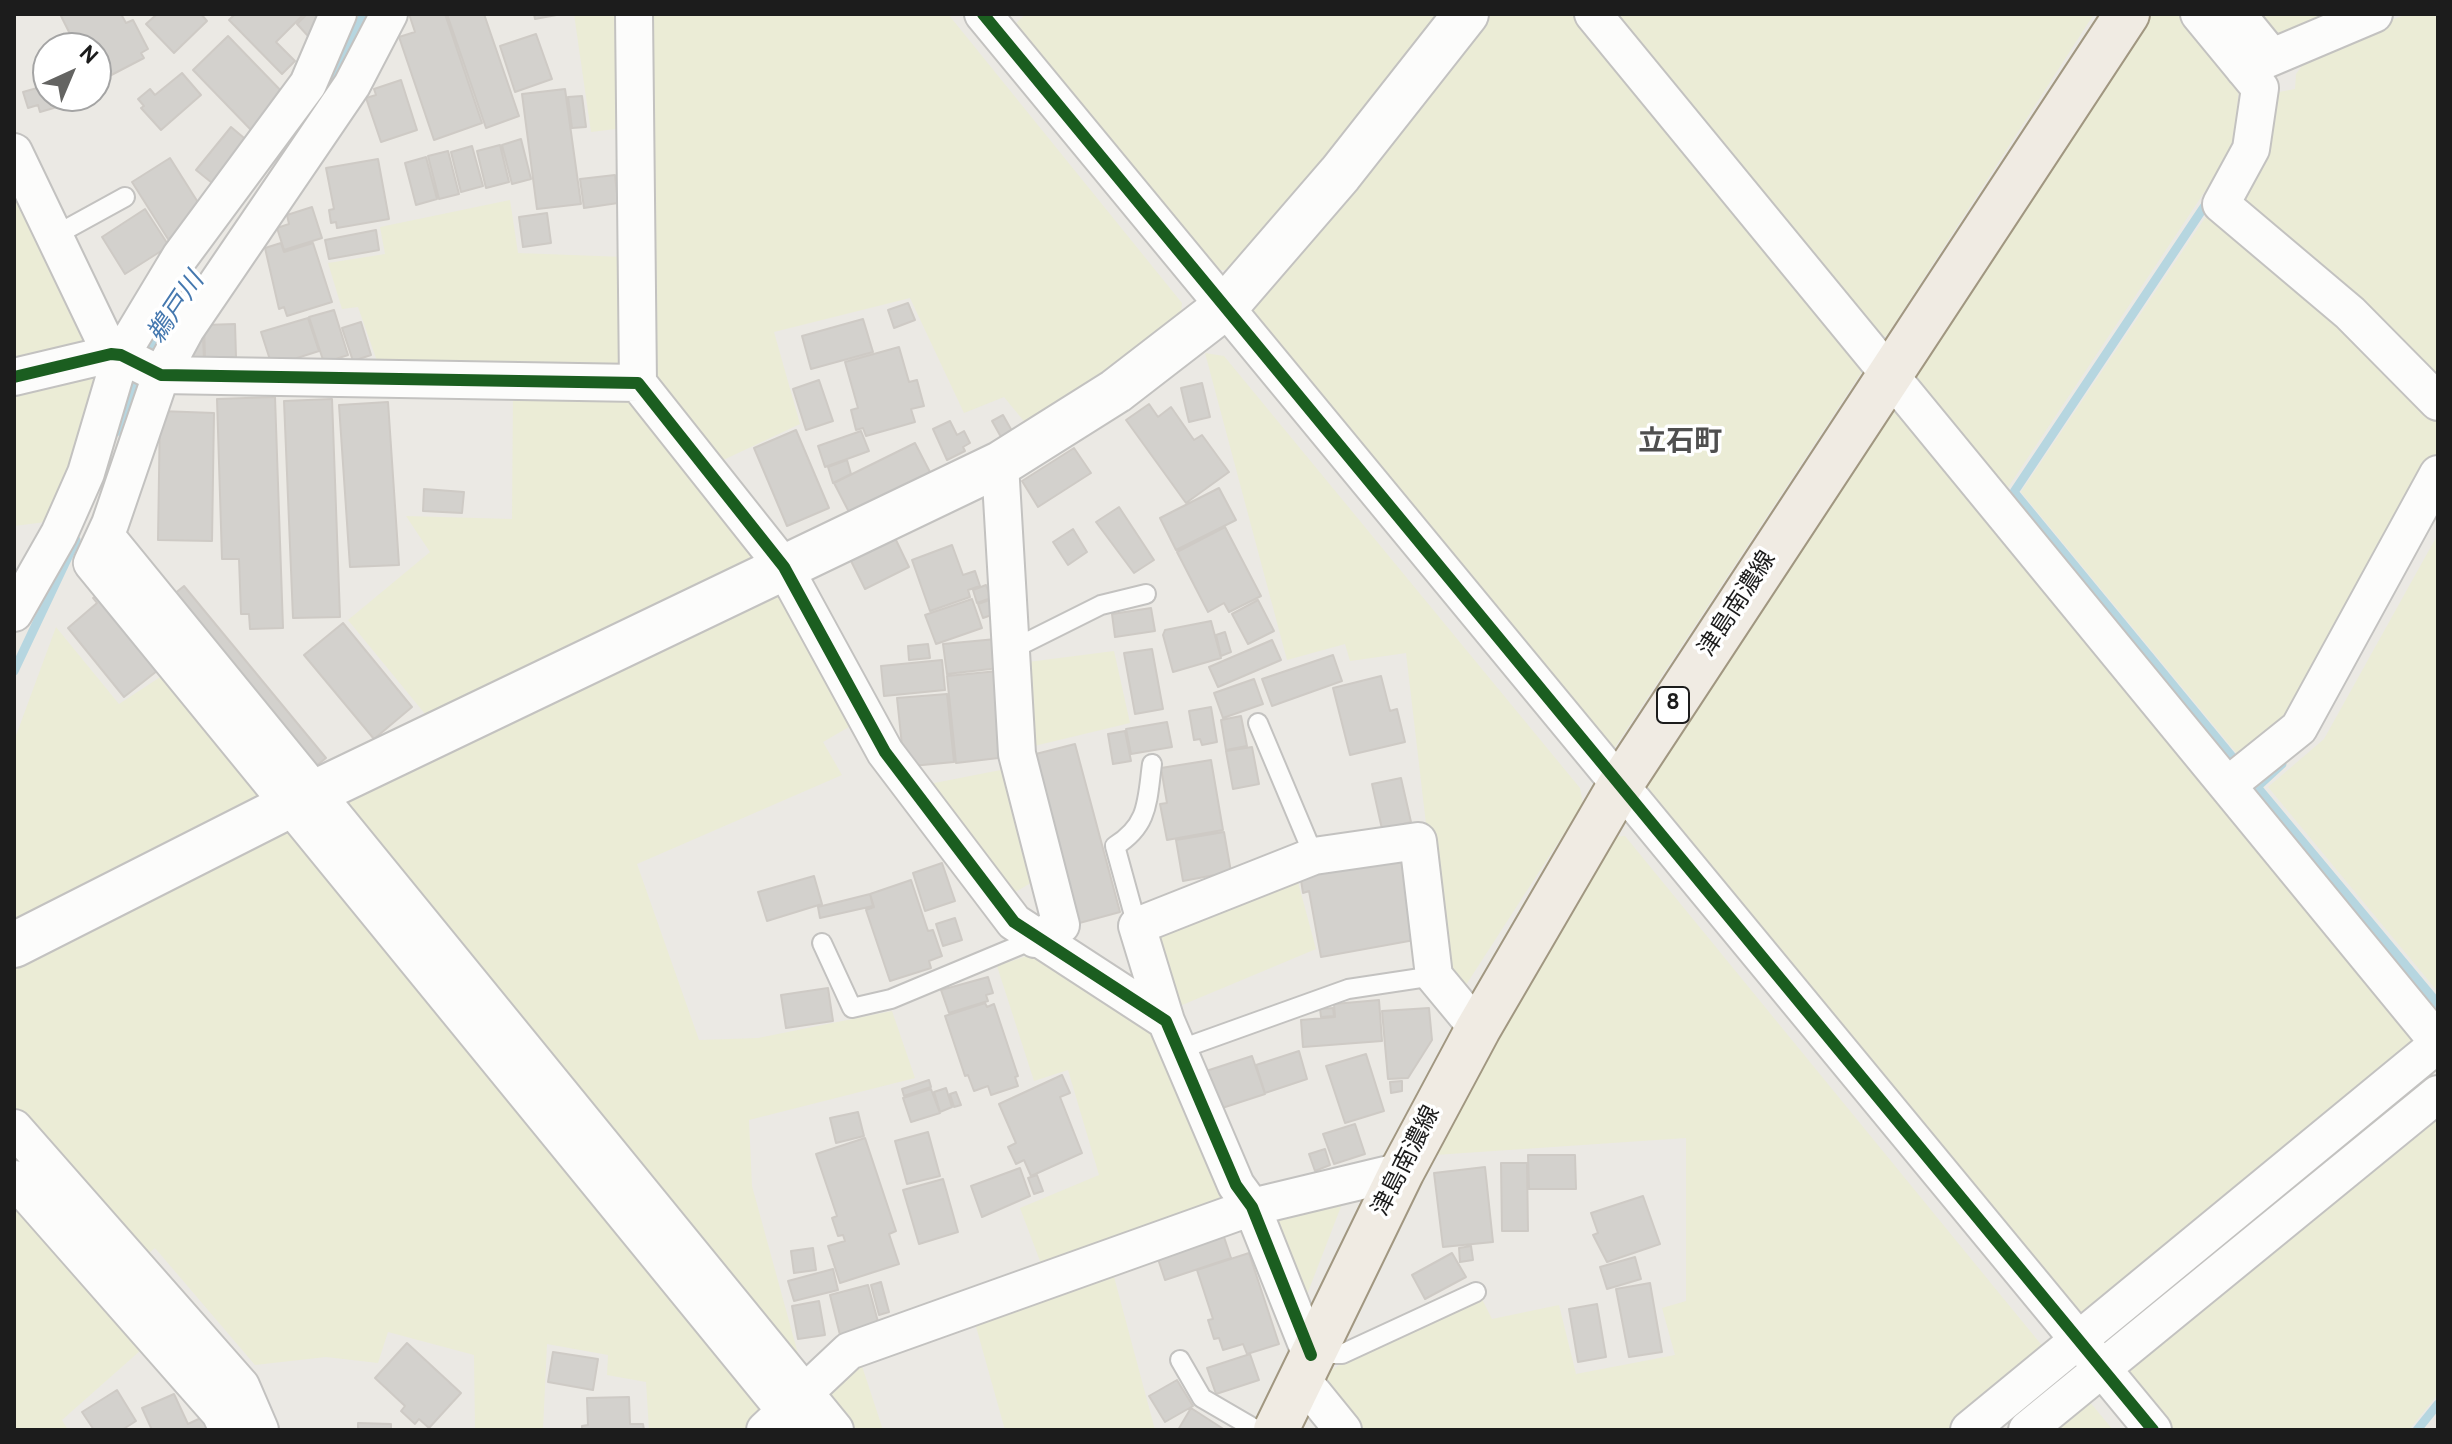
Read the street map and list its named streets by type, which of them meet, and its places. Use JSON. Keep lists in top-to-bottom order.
{
  "streets": {
    "main road": ["津島南濃線", "8"]
  },
  "districts": ["立石町"],
  "water": ["鵜戸川"],
  "north": "top right"
}
